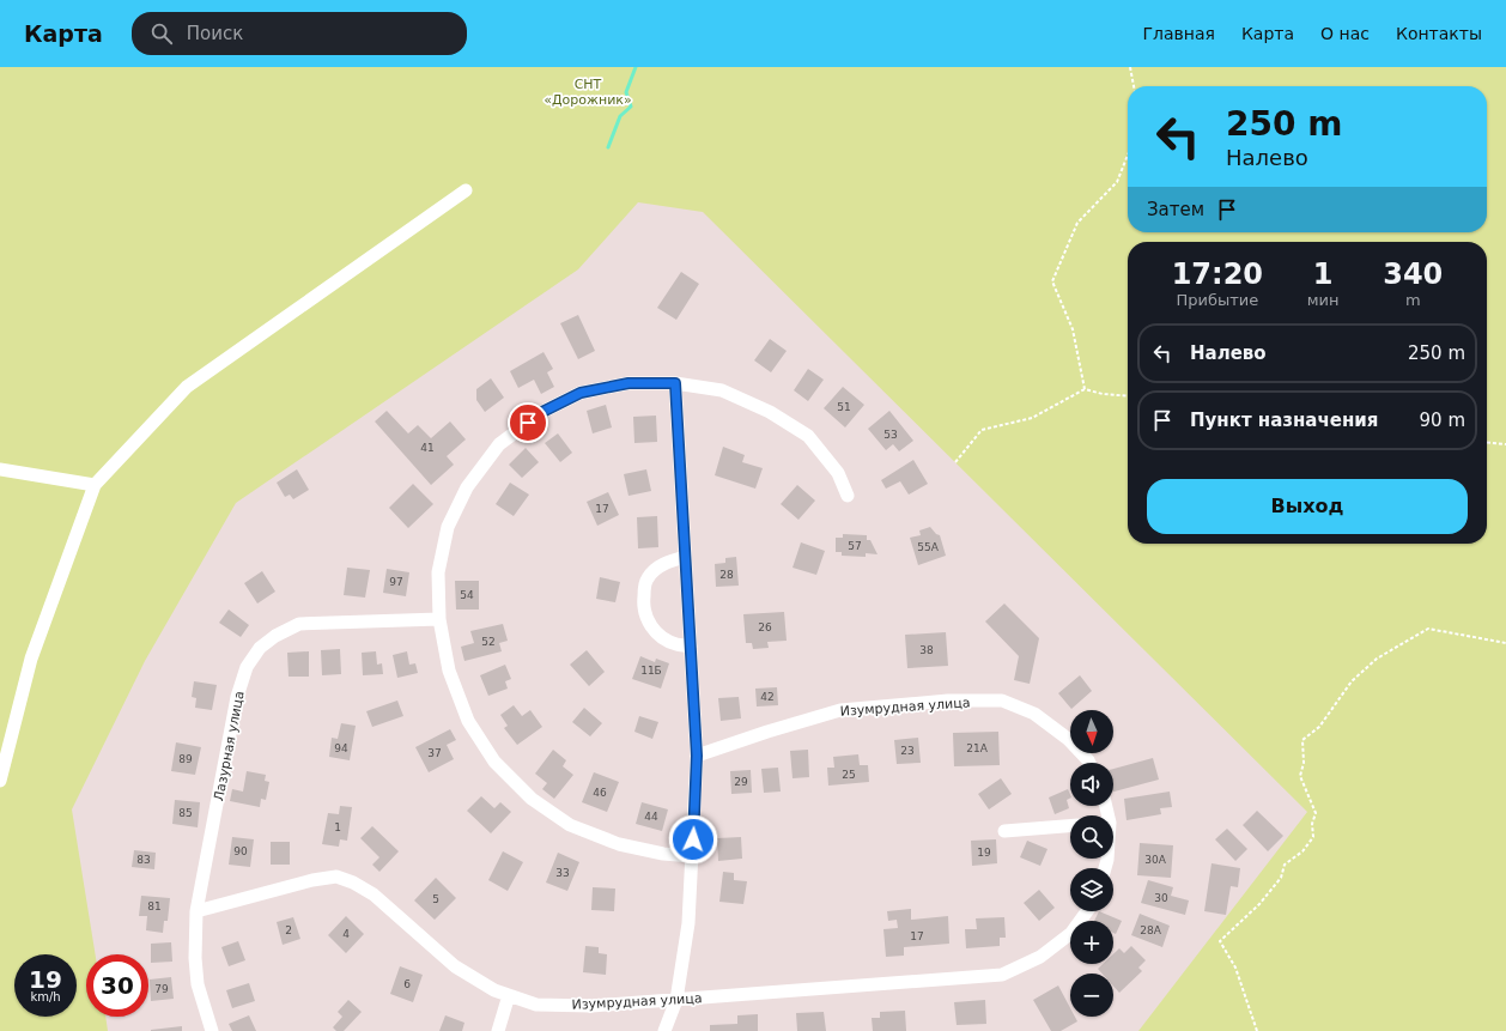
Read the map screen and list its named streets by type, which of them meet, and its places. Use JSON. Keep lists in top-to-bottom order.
{
  "streets": {
    "street": ["Изумрудная улица", "Лазурная улица"]
  },
  "crossings": [
    ["Изумрудная улица", "Лазурная улица"]
  ],
  "parks": ["СНТ «Дорожник»"],
  "house_numbers": [
    "51",
    "53",
    "41",
    "17",
    "57",
    "55А",
    "28",
    "97",
    "54",
    "26",
    "52",
    "38",
    "11Б",
    "42",
    "94",
    "21А",
    "23",
    "37",
    "89",
    "25",
    "29",
    "46",
    "85",
    "44",
    "1",
    "90",
    "19",
    "83",
    "30А",
    "33",
    "30",
    "5",
    "81",
    "2",
    "28А",
    "4",
    "17",
    "6",
    "79"
  ],
  "north": "bottom",
  "page": {
    "header": "Карта",
    "search": "Поиск",
    "nav": [
      "Главная",
      "Карта",
      "О нас",
      "Контакты"
    ],
    "turn": ["250 m", "Налево"],
    "then": "Затем",
    "eta": [
      "17:20",
      "Прибытие",
      "1",
      "мин",
      "340",
      "m"
    ],
    "list": [
      {
        "name": "Налево",
        "value": "250 m"
      },
      {
        "name": "Пункт назначения",
        "value": "90 m"
      }
    ],
    "buttons": "Выход",
    "map_buttons": ["+", "−"],
    "speed": "19 km/h",
    "limit": "30"
  }
}
